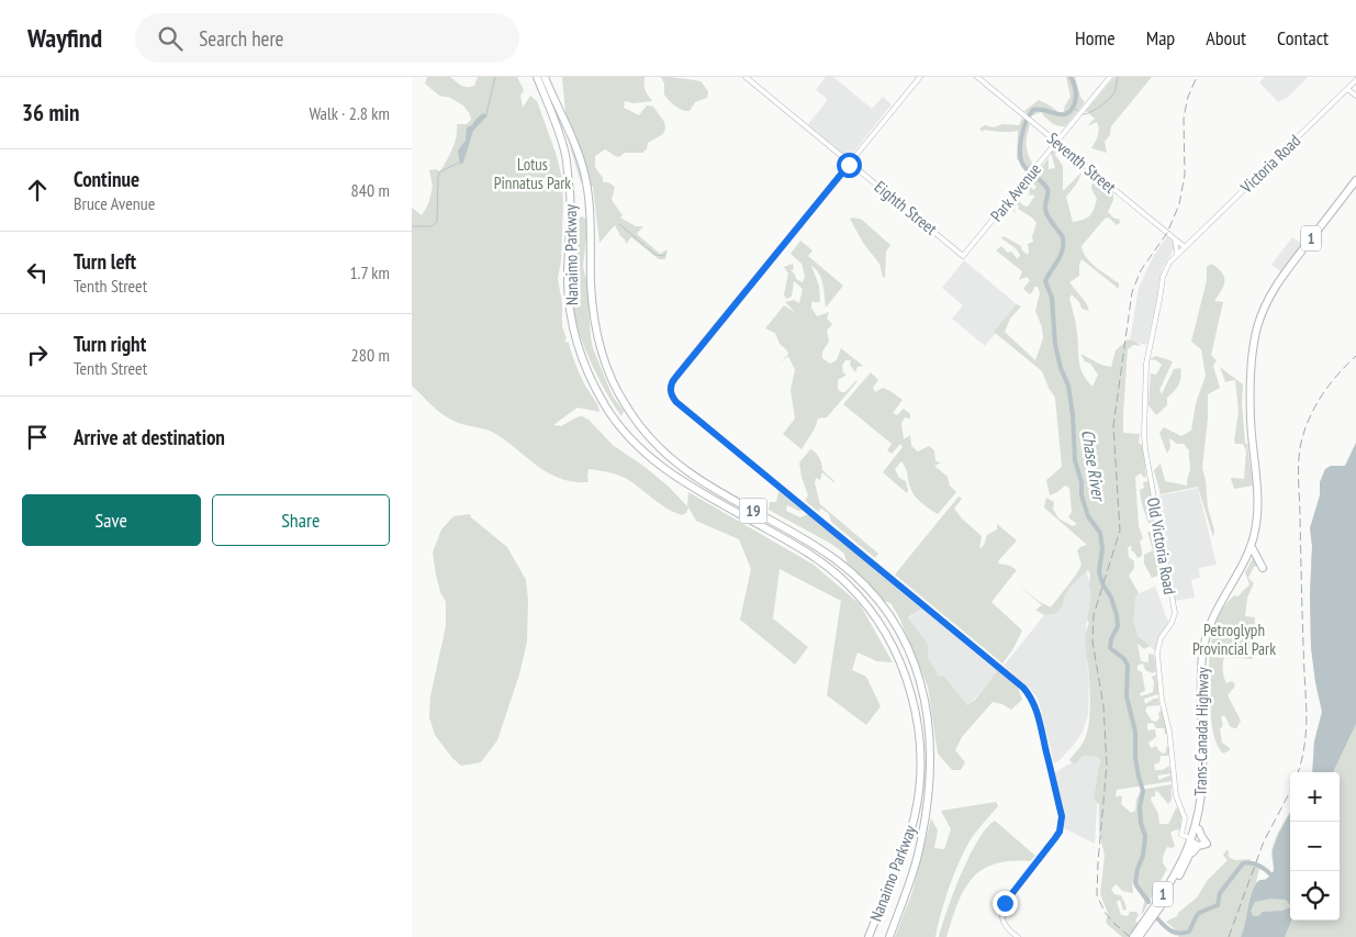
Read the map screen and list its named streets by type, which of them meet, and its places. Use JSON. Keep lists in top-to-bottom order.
{
  "streets": {
    "highway": [
      "1",
      "Nanaimo Parkway",
      "19",
      "Trans-Canada Highway"
    ],
    "street": [
      "Seventh Street",
      "Victoria Road",
      "Park Avenue",
      "Eighth Street",
      "Old Victoria Road"
    ]
  },
  "crossings": [
    ["Seventh Street", "Victoria Road"],
    ["Seventh Street", "Park Avenue"],
    ["Seventh Street", "Old Victoria Road"],
    ["Victoria Road", "Old Victoria Road"],
    ["Park Avenue", "Eighth Street"],
    ["Old Victoria Road", "Trans-Canada Highway"]
  ],
  "water": ["Chase River"],
  "parks": ["Lotus Pinnatus Park", "Petroglyph Provincial Park"],
  "page": {
    "header": "Wayfind",
    "search": "Search here",
    "nav": [
      "Home",
      "Map",
      "About",
      "Contact"
    ],
    "heading": ["36 min", "Walk · 2.8 km"],
    "list": [
      ["Continue", "Bruce Avenue", "840 m"],
      ["Turn left", "Tenth Street", "1.7 km"],
      ["Turn right", "Tenth Street", "280 m"],
      "Arrive at destination"
    ],
    "buttons": ["Save", "Share"],
    "map_buttons": ["+", "−"]
  }
}
